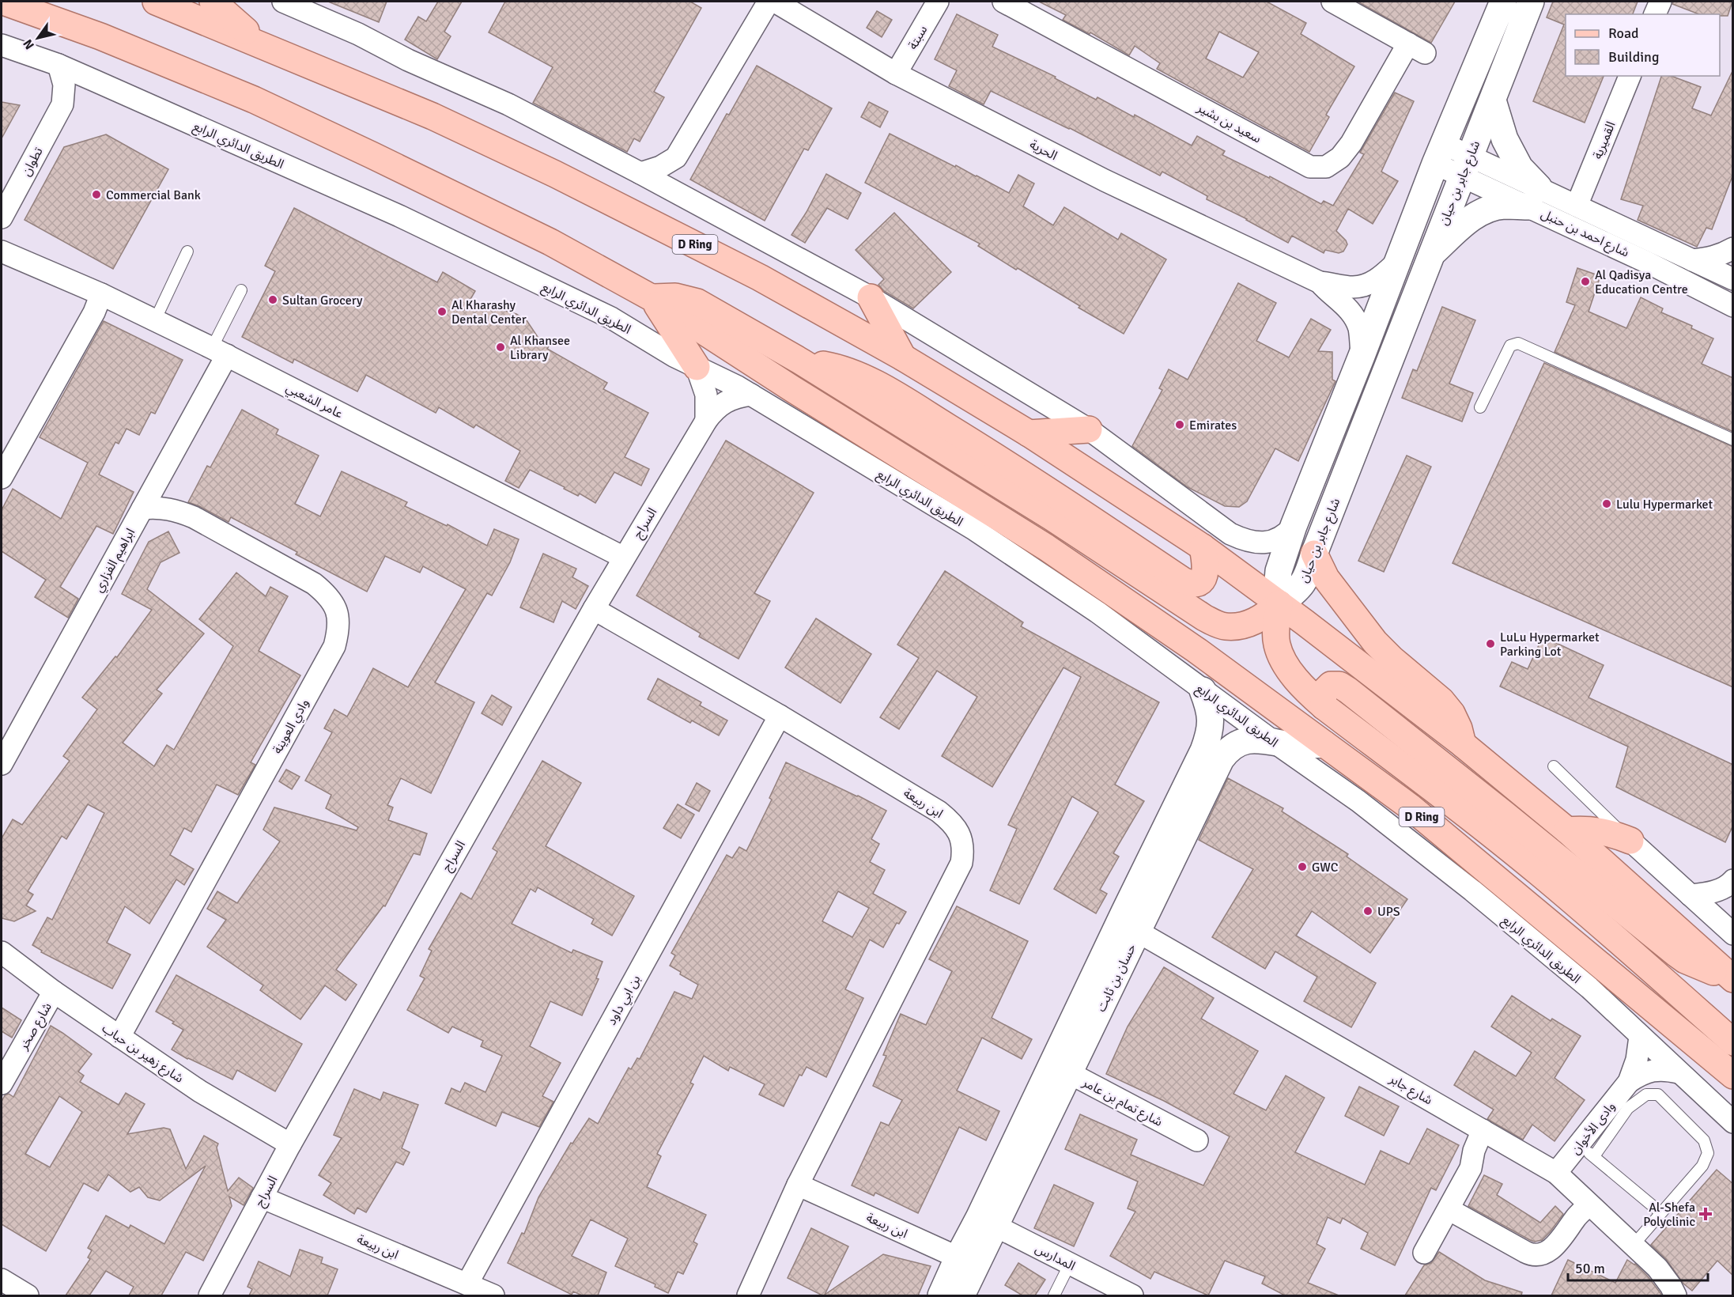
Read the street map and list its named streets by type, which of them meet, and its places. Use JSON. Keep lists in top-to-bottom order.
{
  "streets": {
    "main road": ["الطريق الدائري الرابع", "D Ring"],
    "street": [
      "سبتة",
      "سعيد بن بشير",
      "القميرية",
      "الحرية",
      "تطوان",
      "شارع جابر بن حيان",
      "شارع احمد بن حنبل",
      "عامر الشعبي",
      "السراج",
      "ابراهيم الفزاري",
      "وادي العوينة",
      "ابن ربيعة",
      "حسان بن ثابت",
      "بن ابي داود",
      "شارع صخر",
      "شارع زهير بن حباب",
      "شارع جابر",
      "شارع تمام بن عامر",
      "وادى الأخوان",
      "المدارس"
    ]
  },
  "crossings": [
    ["سبتة", "الحرية"],
    ["القميرية", "شارع احمد بن حنبل"],
    ["الطريق الدائري الرابع", "تطوان"],
    ["الطريق الدائري الرابع", "السراج"],
    ["الطريق الدائري الرابع", "حسان بن ثابت"],
    ["الطريق الدائري الرابع", "وادى الأخوان"],
    ["الحرية", "شارع جابر بن حيان"],
    ["شارع جابر بن حيان", "شارع احمد بن حنبل"],
    ["شارع جابر بن حيان", "D Ring"],
    ["عامر الشعبي", "السراج"],
    ["عامر الشعبي", "ابراهيم الفزاري"],
    ["السراج", "ابن ربيعة"],
    ["السراج", "شارع زهير بن حباب"],
    ["ابراهيم الفزاري", "وادي العوينة"],
    ["وادي العوينة", "شارع زهير بن حباب"],
    ["ابن ربيعة", "حسان بن ثابت"],
    ["ابن ربيعة", "بن ابي داود"],
    ["حسان بن ثابت", "شارع جابر"],
    ["حسان بن ثابت", "شارع تمام بن عامر"],
    ["حسان بن ثابت", "المدارس"],
    ["شارع صخر", "شارع زهير بن حباب"],
    ["شارع جابر", "وادى الأخوان"]
  ],
  "places": {
    "other": [
      "Commercial Bank",
      "Al Qadisya Education Centre",
      "Sultan Grocery",
      "Al Kharashy Dental Center",
      "Al Khansee Library",
      "Emirates",
      "Lulu Hypermarket",
      "LuLu Hypermarket Parking Lot",
      "GWC",
      "UPS"
    ],
    "health": ["Al-Shefa Polyclinic"]
  },
  "legend": ["Road", "Building"],
  "scale_bar": "50 m",
  "north": "bottom left"
}
